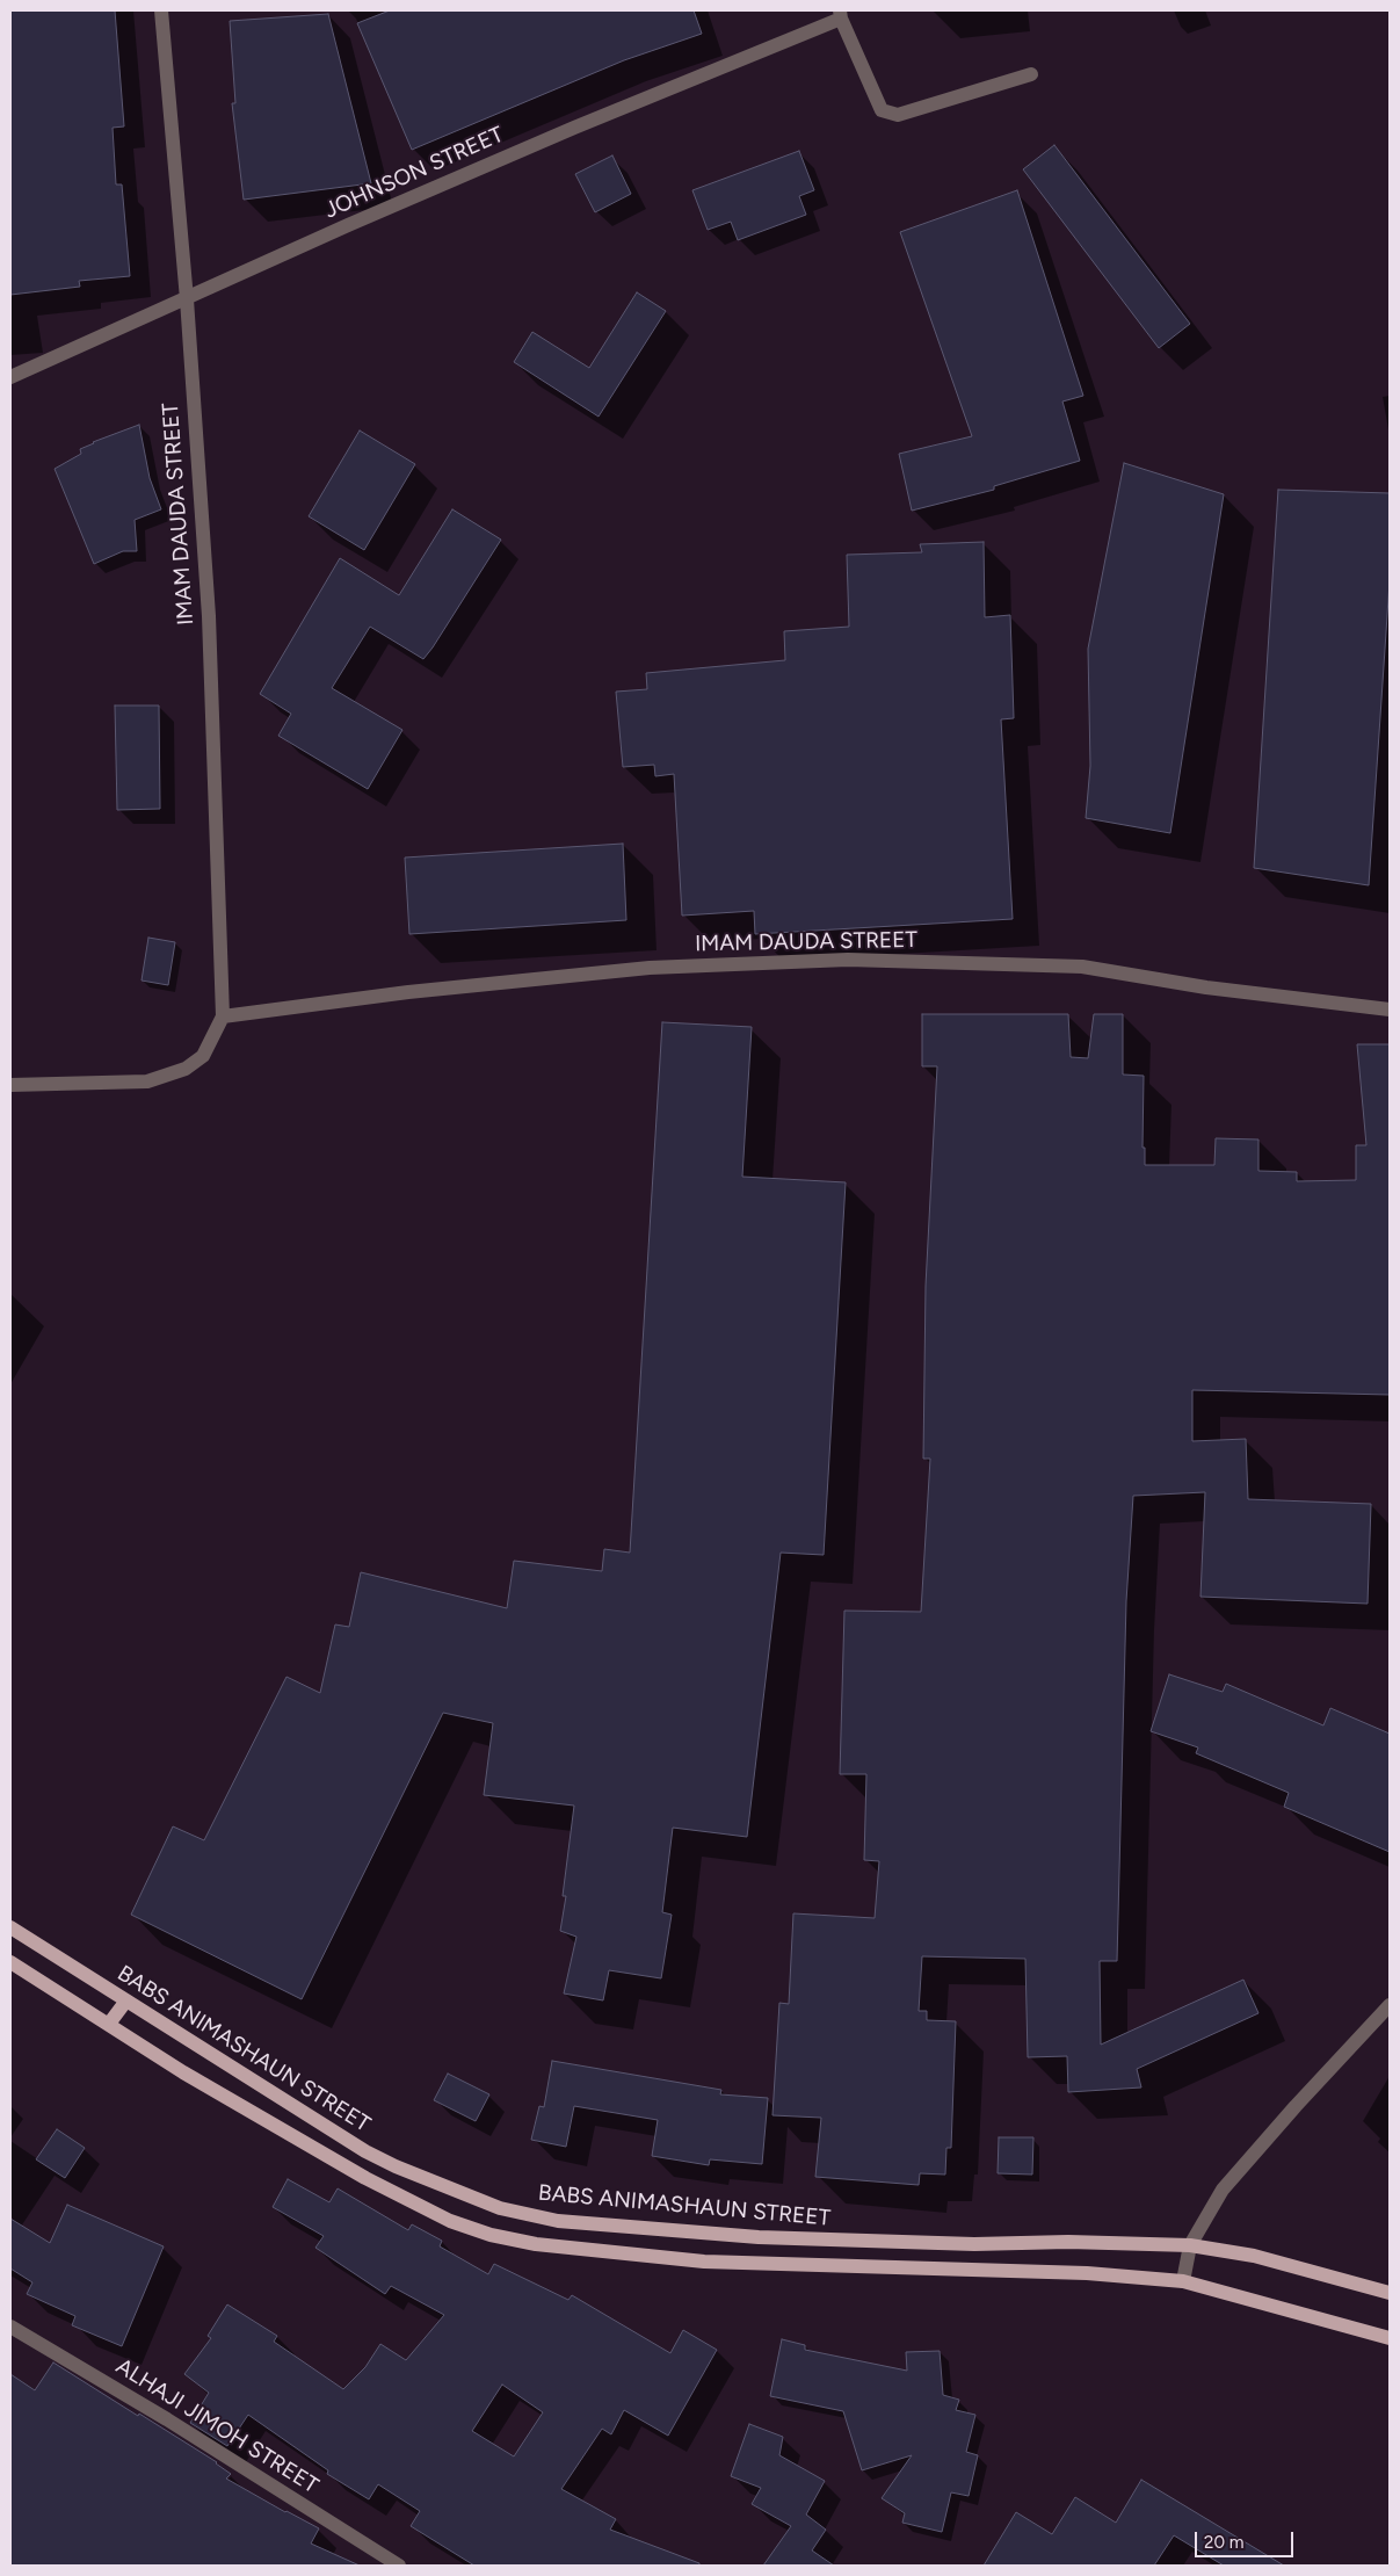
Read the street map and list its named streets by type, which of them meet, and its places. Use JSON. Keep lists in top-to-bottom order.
{
  "streets": {
    "main road": ["BABS ANIMASHAUN STREET"],
    "street": ["JOHNSON STREET", "IMAM DAUDA STREET", "ALHAJI JIMOH STREET"]
  },
  "crossings": [
    ["JOHNSON STREET", "IMAM DAUDA STREET"]
  ],
  "scale_bar": "20 m"
}
